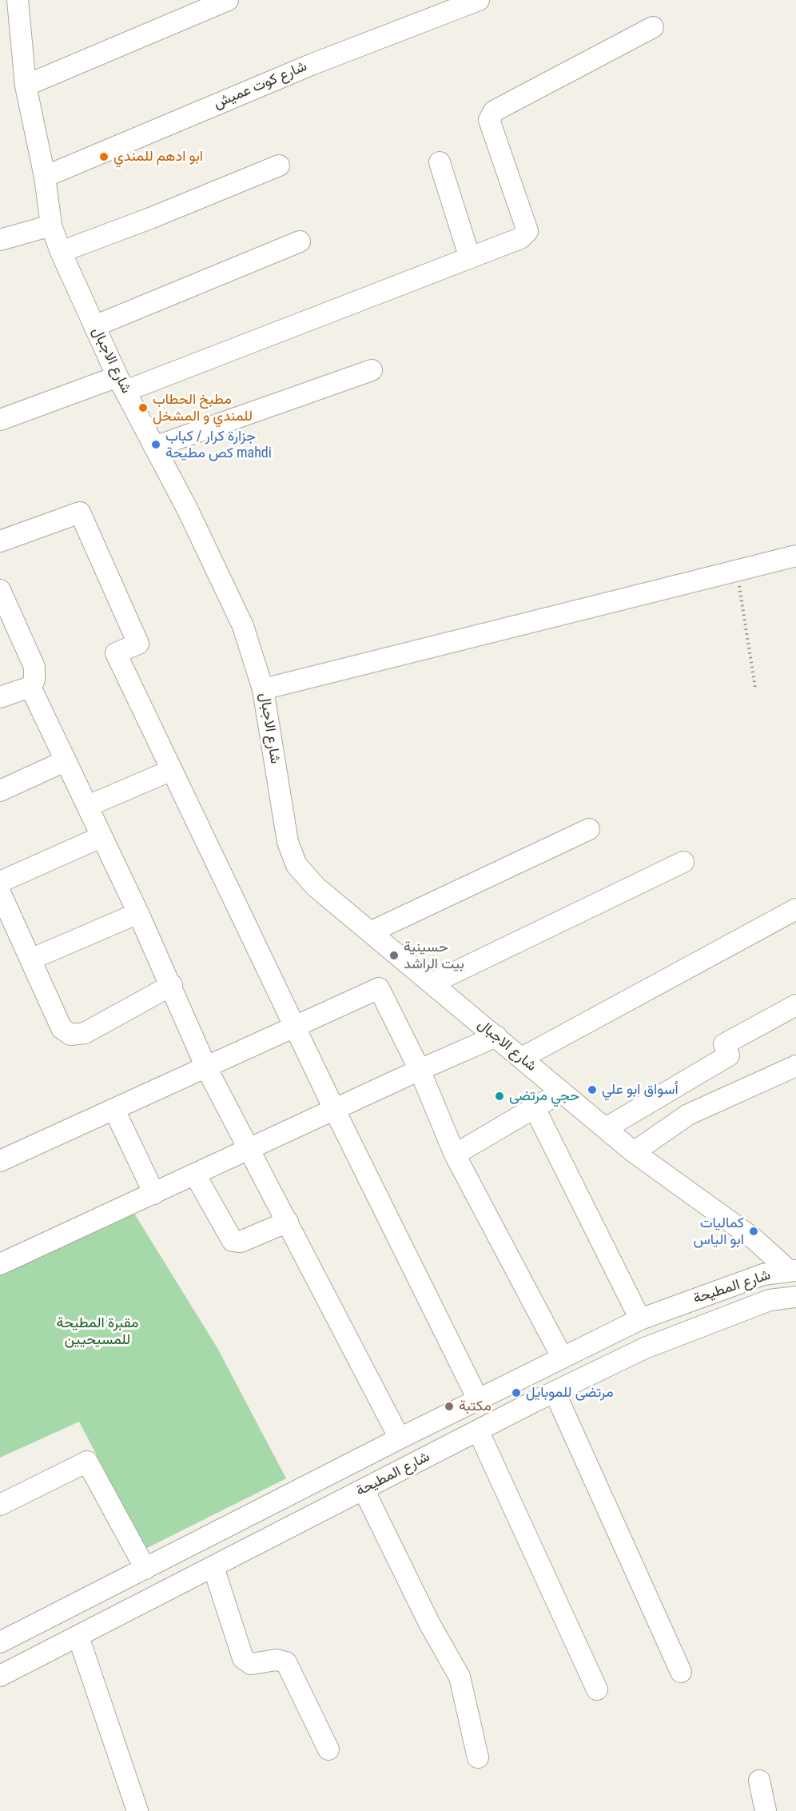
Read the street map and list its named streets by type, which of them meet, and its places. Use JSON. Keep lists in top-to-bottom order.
{
  "streets": {
    "street": ["شارع كوت عميش", "شارع الاجبال", "شارع المطيحة"]
  },
  "crossings": [
    ["شارع كوت عميش", "شارع الاجبال"],
    ["شارع الاجبال", "شارع المطيحة"]
  ],
  "parks": ["مقبرة المطيحة للمسيحيين"],
  "places": [
    "ابو ادهم للمندي",
    "مطبخ الحطاب للمندي و المشخل",
    "جزارة كرار / كباب كص مطيحة mahdi",
    "حسينية بيت الراشد",
    "أسواق ابو علي",
    "حجي مرتضى",
    "كماليات ابو الياس",
    "مرتضى للموبايل",
    "مكتبة"
  ]
}
